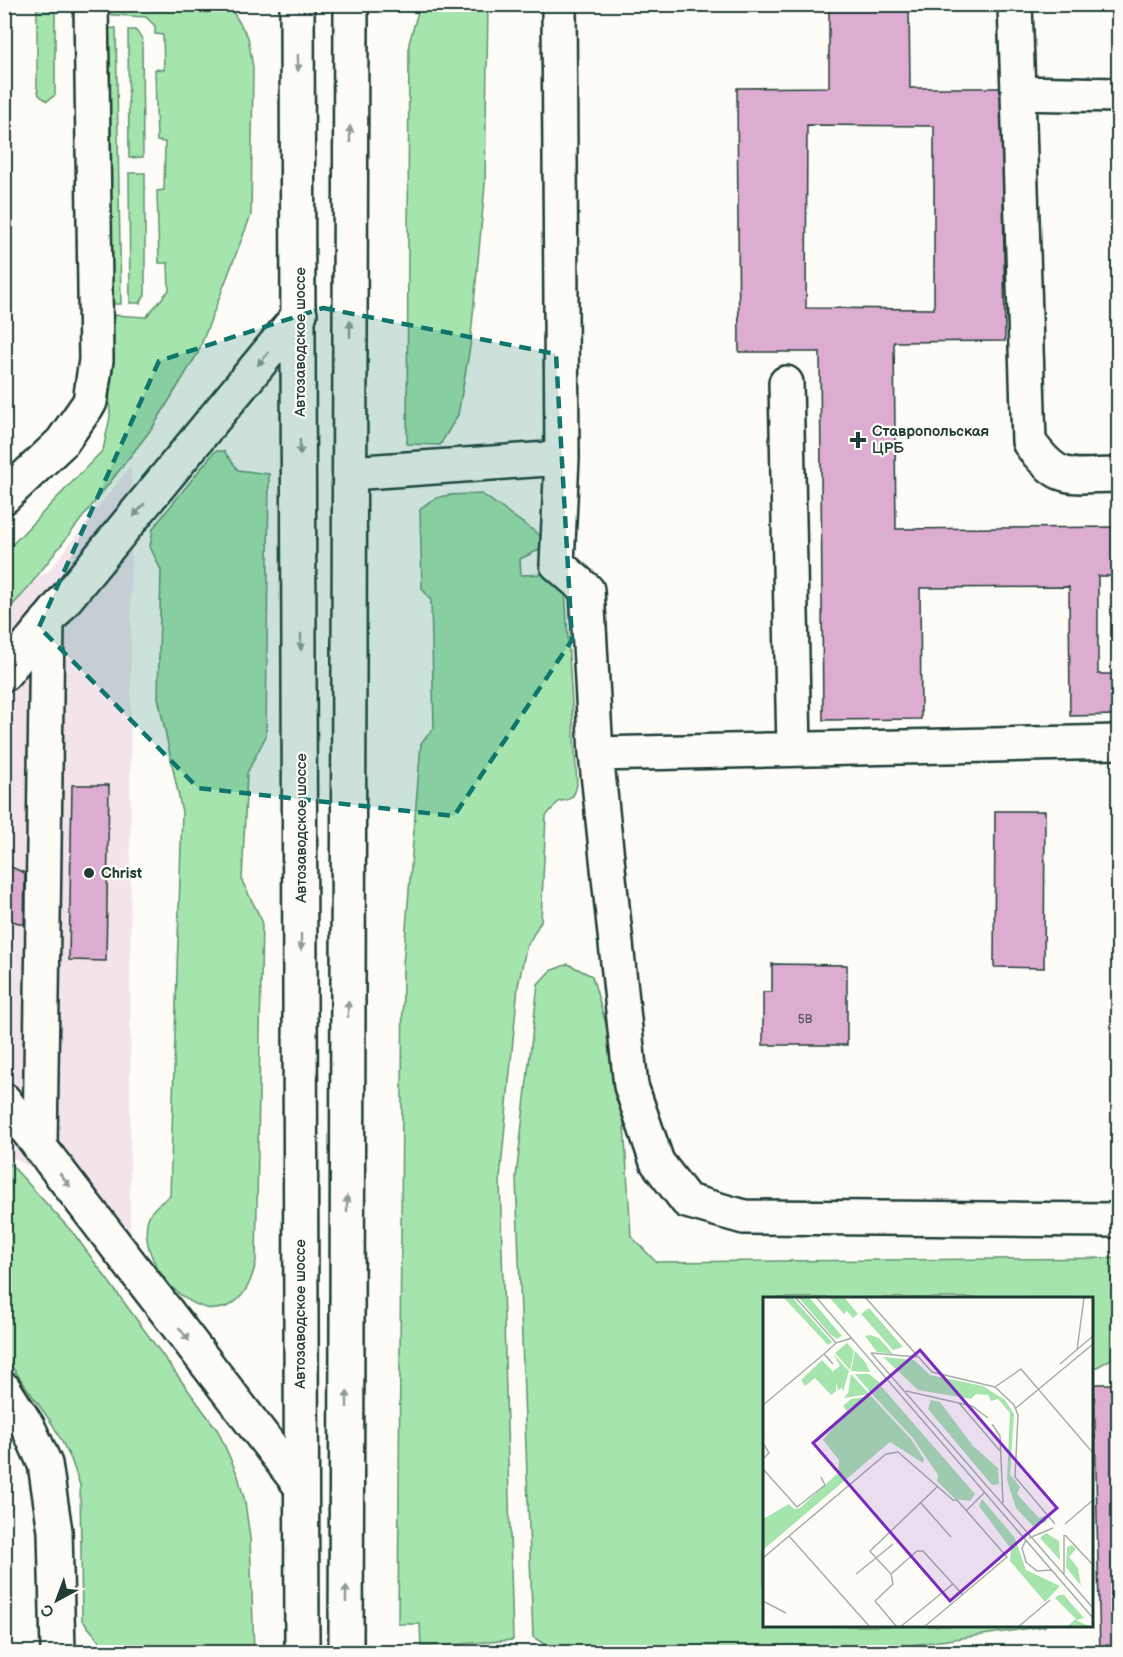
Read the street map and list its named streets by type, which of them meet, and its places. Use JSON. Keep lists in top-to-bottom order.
{
  "streets": {
    "main road": ["Автозаводское шоссе"]
  },
  "places": {
    "health": ["Ставропольская ЦРБ"],
    "other": ["Christ"]
  },
  "house_numbers": ["5В"],
  "north": "bottom left"
}
